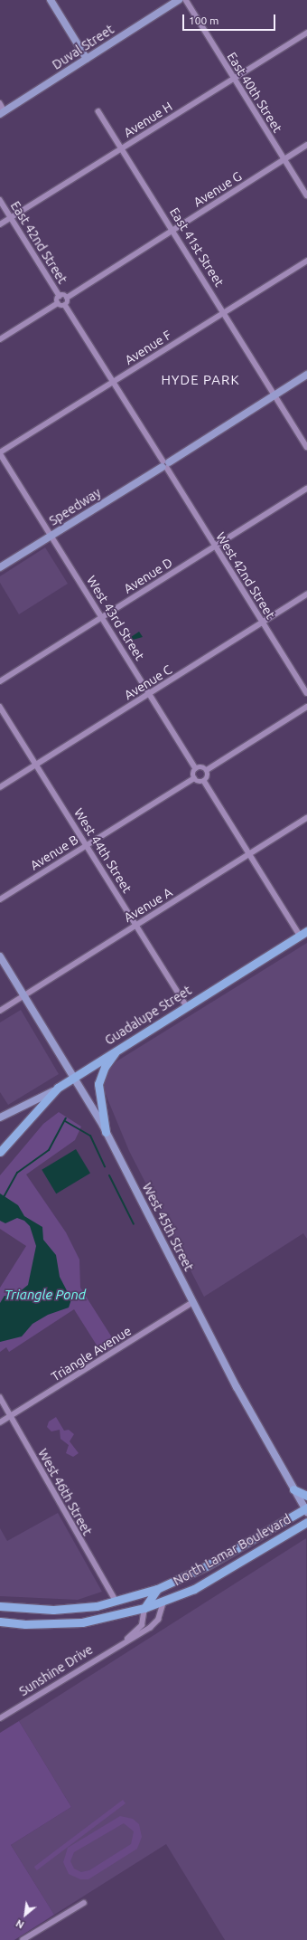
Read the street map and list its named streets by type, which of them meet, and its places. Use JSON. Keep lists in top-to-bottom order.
{
  "streets": {
    "main road": ["Guadalupe Street", "North Lamar Boulevard"],
    "street": [
      "Duval Street",
      "East 40th Street",
      "Avenue H",
      "Avenue G",
      "East 42nd Street",
      "East 41st Street",
      "Avenue F",
      "Speedway",
      "Avenue D",
      "West 42nd Street",
      "West 43rd Street",
      "Avenue C",
      "West 44th Street",
      "Avenue B",
      "Avenue A",
      "West 45th Street",
      "Triangle Avenue",
      "West 46th Street",
      "Sunshine Drive"
    ]
  },
  "crossings": [
    ["East 40th Street", "Avenue H"],
    ["East 40th Street", "Avenue G"],
    ["Avenue H", "East 42nd Street"],
    ["Avenue H", "East 41st Street"],
    ["Avenue G", "East 41st Street"],
    ["East 41st Street", "Avenue F"],
    ["East 41st Street", "Speedway"],
    ["Avenue F", "West 43rd Street"],
    ["Speedway", "West 42nd Street"],
    ["Speedway", "West 43rd Street"],
    ["Avenue D", "West 42nd Street"],
    ["Avenue D", "West 43rd Street"],
    ["West 42nd Street", "Avenue C"],
    ["West 43rd Street", "Avenue C"],
    ["Avenue C", "West 44th Street"],
    ["West 44th Street", "Avenue B"],
    ["West 44th Street", "Avenue A"],
    ["West 44th Street", "Guadalupe Street"],
    ["Avenue A", "West 45th Street"],
    ["Guadalupe Street", "West 45th Street"],
    ["West 45th Street", "Triangle Avenue"],
    ["West 45th Street", "North Lamar Boulevard"],
    ["Triangle Avenue", "West 46th Street"],
    ["West 46th Street", "North Lamar Boulevard"],
    ["North Lamar Boulevard", "Sunshine Drive"]
  ],
  "districts": ["HYDE PARK"],
  "water": ["Triangle Pond"],
  "scale_bar": "100 m",
  "north": "bottom left"
}
